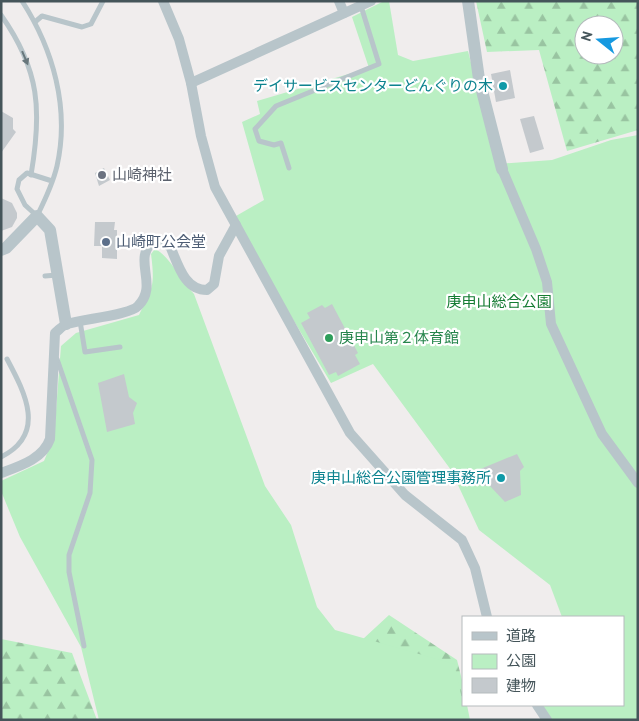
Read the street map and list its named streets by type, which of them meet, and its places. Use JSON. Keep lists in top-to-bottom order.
{
  "parks": ["庚申山総合公園"],
  "places": [
    "デイサービスセンターどんぐりの木",
    "山崎神社",
    "山崎町公会堂",
    "庚申山第２体育館",
    "庚申山総合公園管理事務所"
  ],
  "legend": ["道路", "公園", "建物"],
  "north": "left"
}
